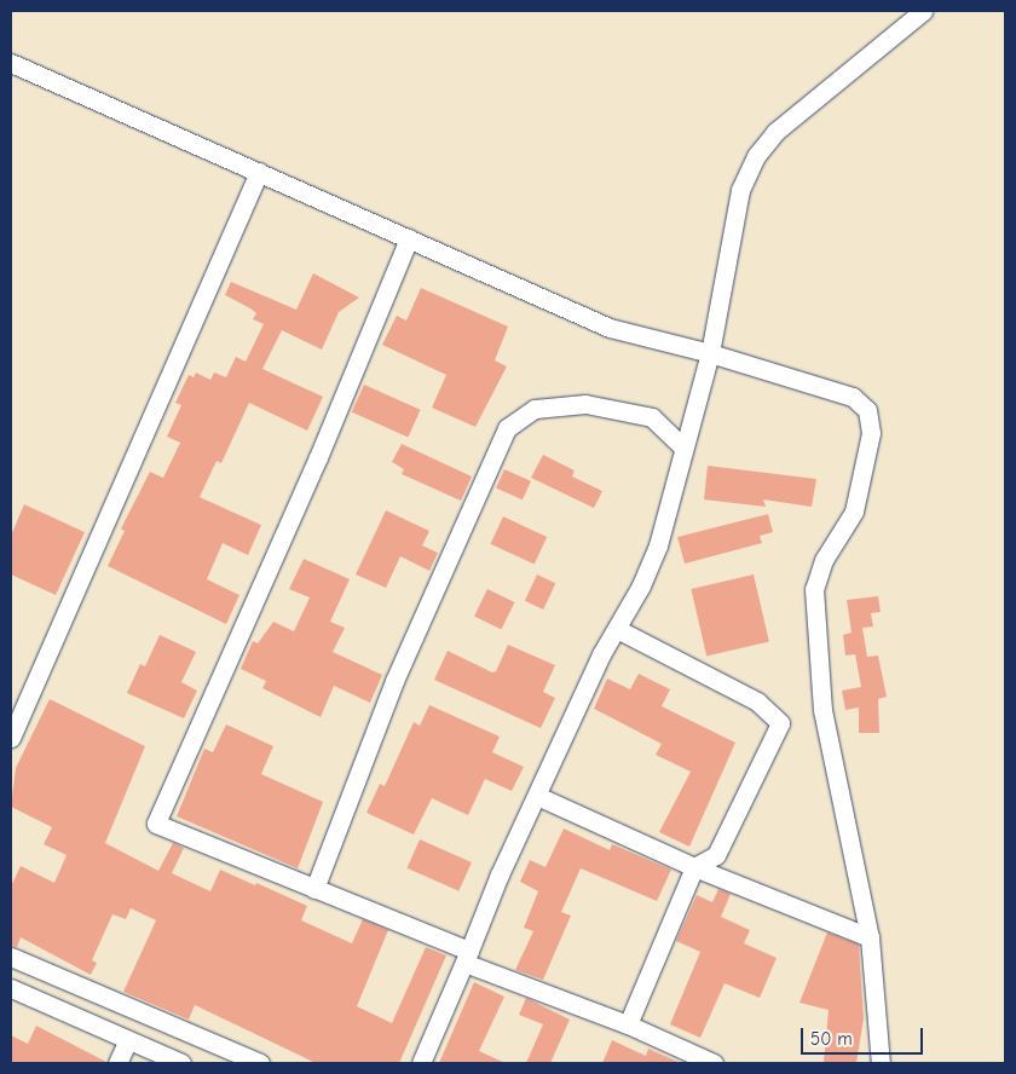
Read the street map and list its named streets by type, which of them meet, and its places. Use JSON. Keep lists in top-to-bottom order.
{
  "scale_bar": "50 m"
}
